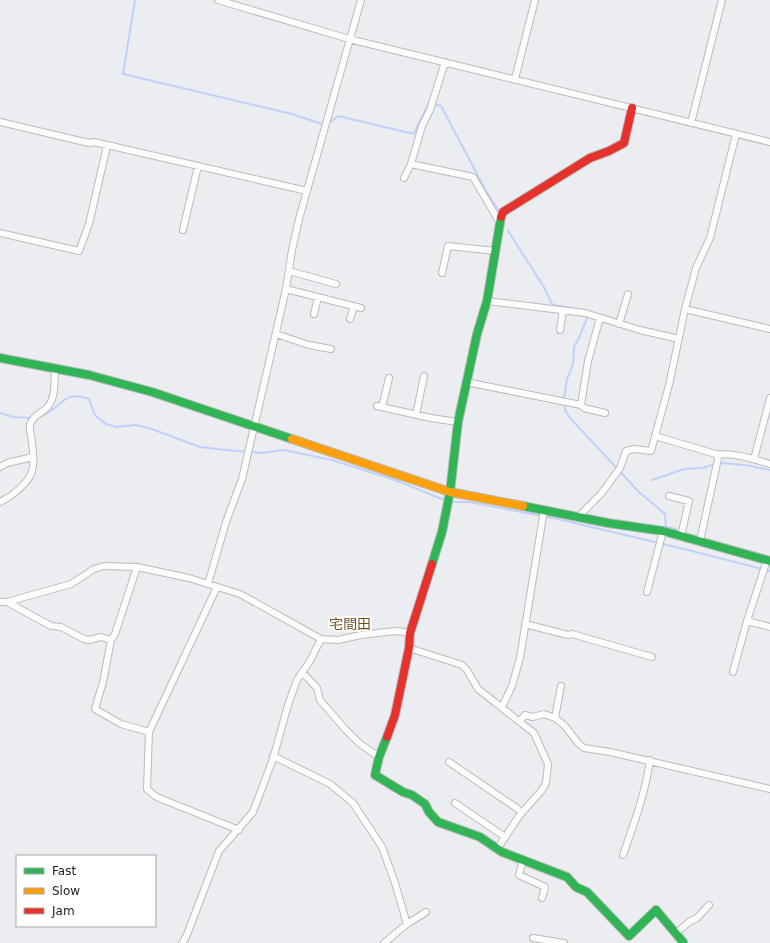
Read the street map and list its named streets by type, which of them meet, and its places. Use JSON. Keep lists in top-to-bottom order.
{
  "districts": ["宅間田"],
  "legend": ["Fast", "Slow", "Jam"]
}
